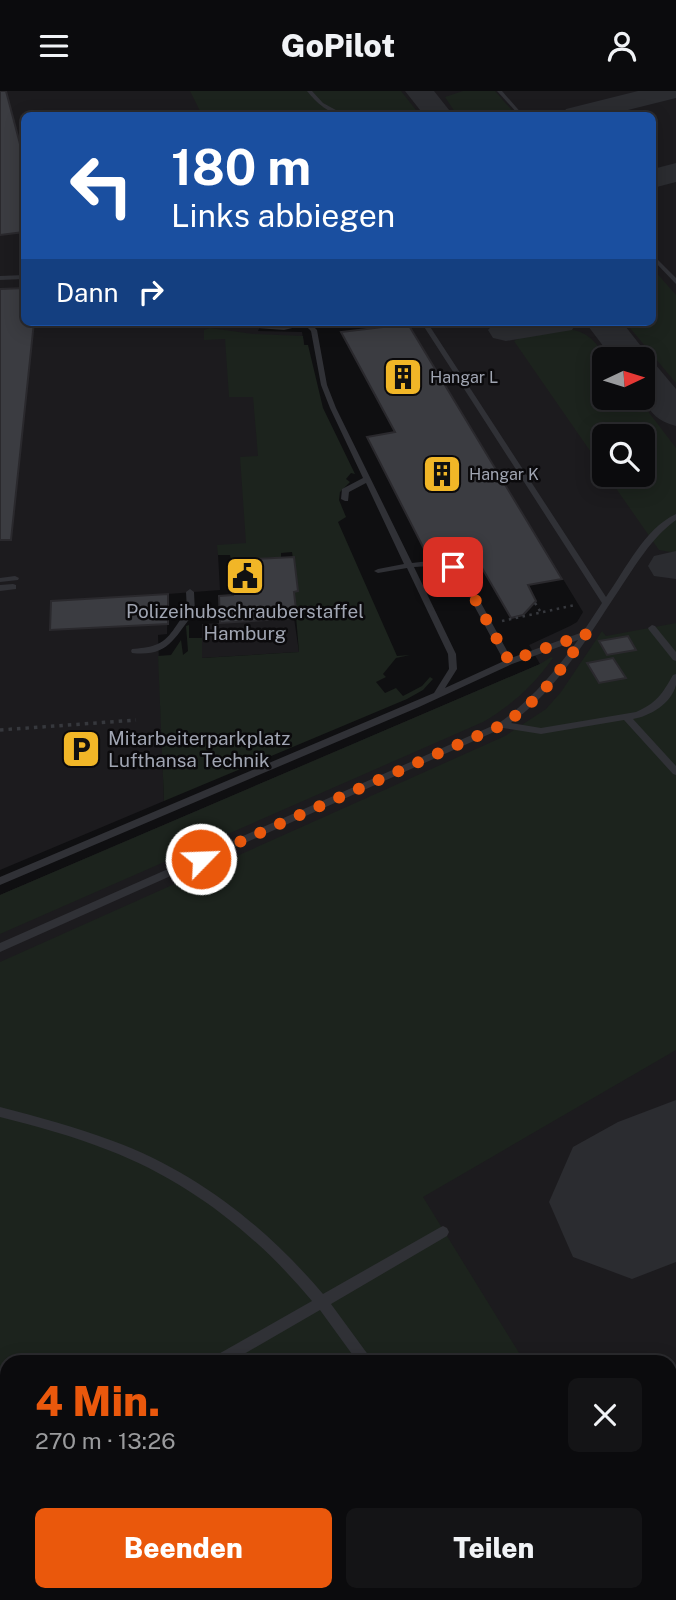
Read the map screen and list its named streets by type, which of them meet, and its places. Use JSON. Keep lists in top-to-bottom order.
{
  "places": {
    "building": ["Hangar L", "Hangar K"],
    "public building": ["Polizeihubschrauberstaffel Hamburg"],
    "parking": ["Mitarbeiterparkplatz Lufthansa Technik"]
  },
  "north": "right",
  "page": {
    "header": "GoPilot",
    "turn": ["180 m", "Links abbiegen"],
    "then": "Dann",
    "heading": ["4 Min.", "270 m · 13:26"],
    "buttons": ["Beenden", "Teilen"]
  }
}
